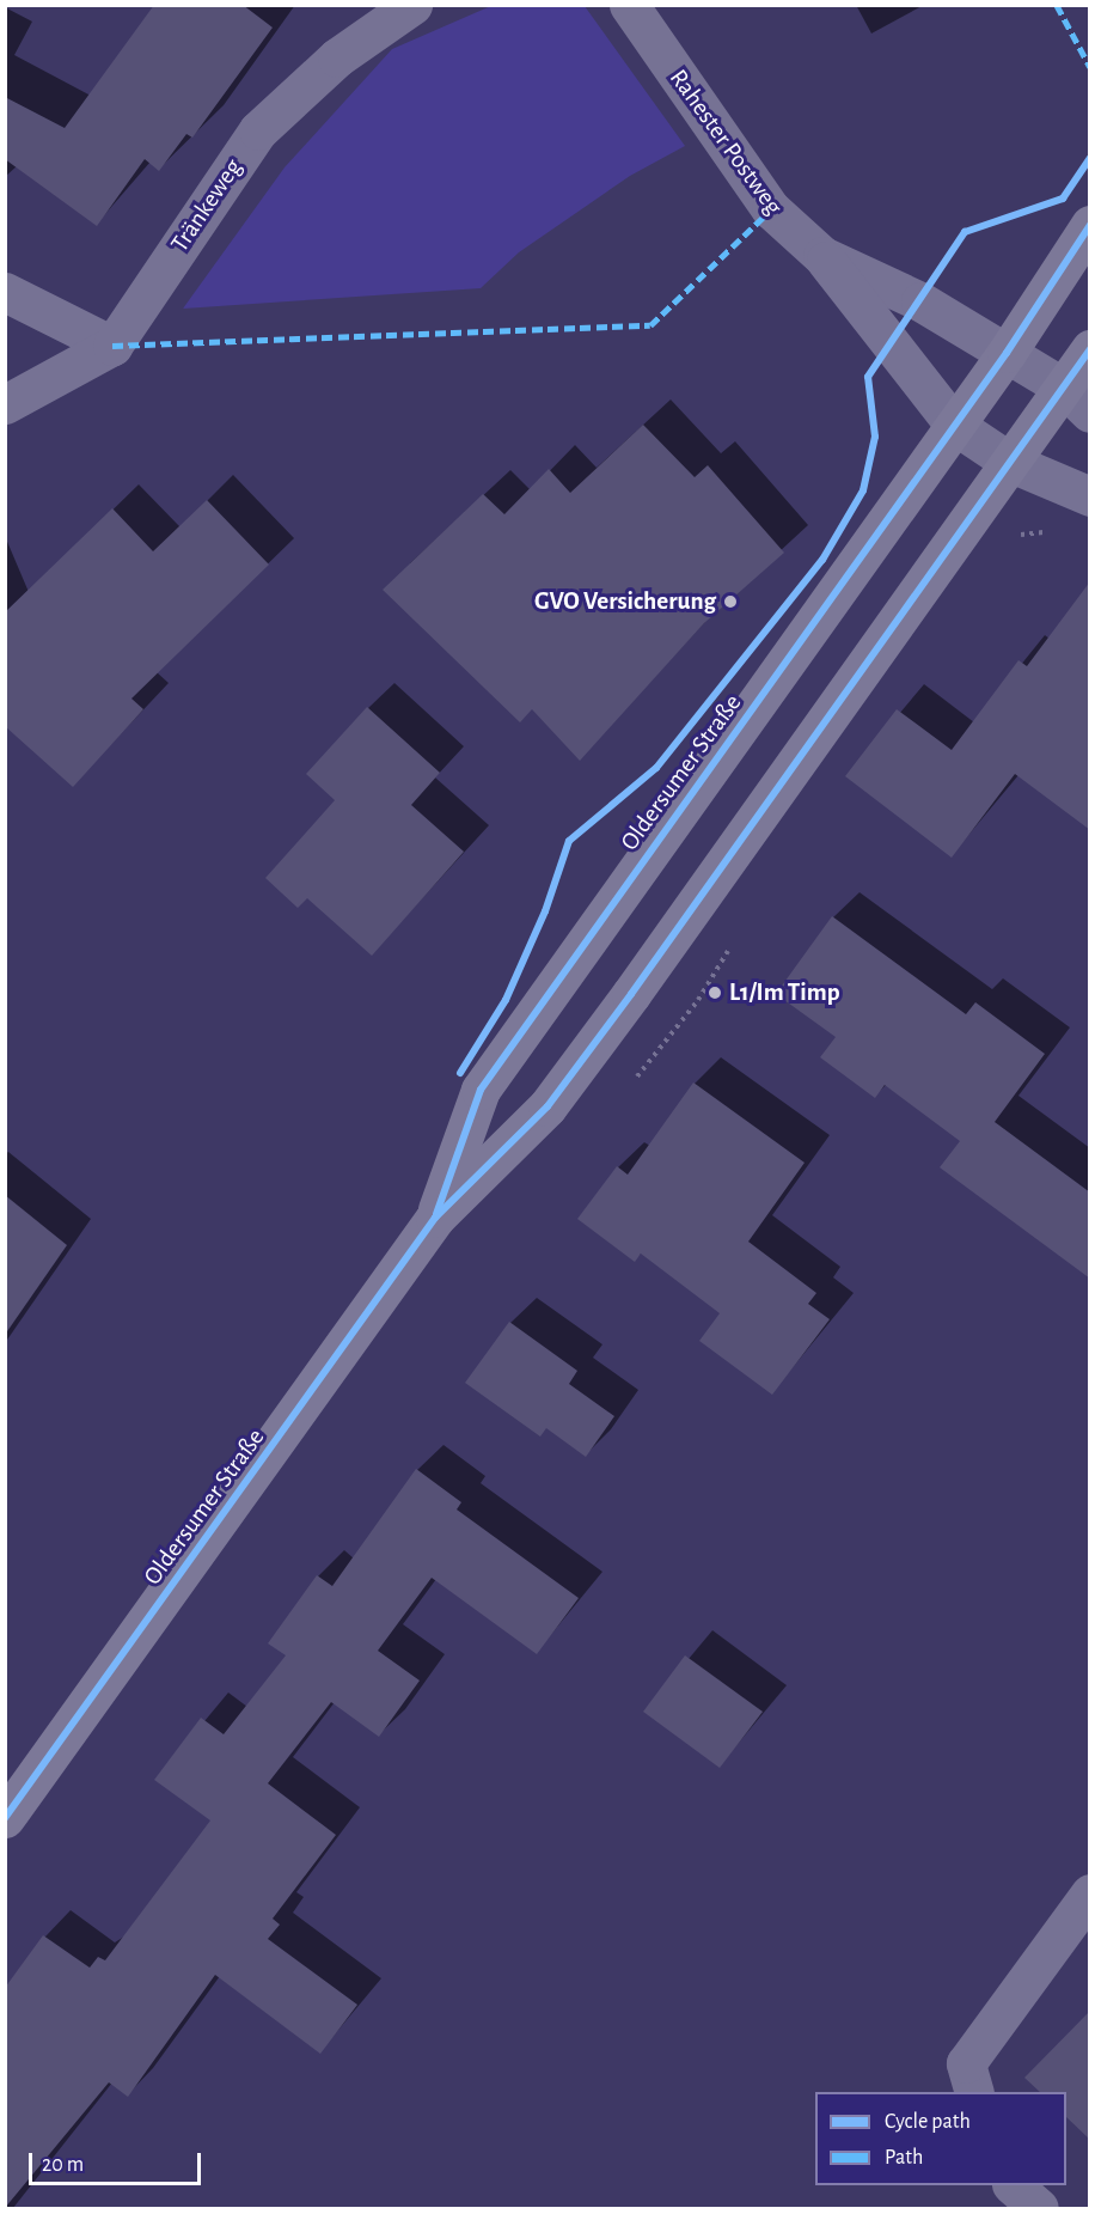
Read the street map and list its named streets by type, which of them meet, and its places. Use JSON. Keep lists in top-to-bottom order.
{
  "streets": {
    "main road": ["Oldersumer Straße"],
    "street": ["Rahester Postweg", "Tränkeweg"]
  },
  "crossings": [
    ["Rahester Postweg", "Oldersumer Straße"]
  ],
  "places": ["GVO Versicherung", "L1/Im Timp"],
  "legend": ["Cycle path", "Path"],
  "scale_bar": "20 m"
}
